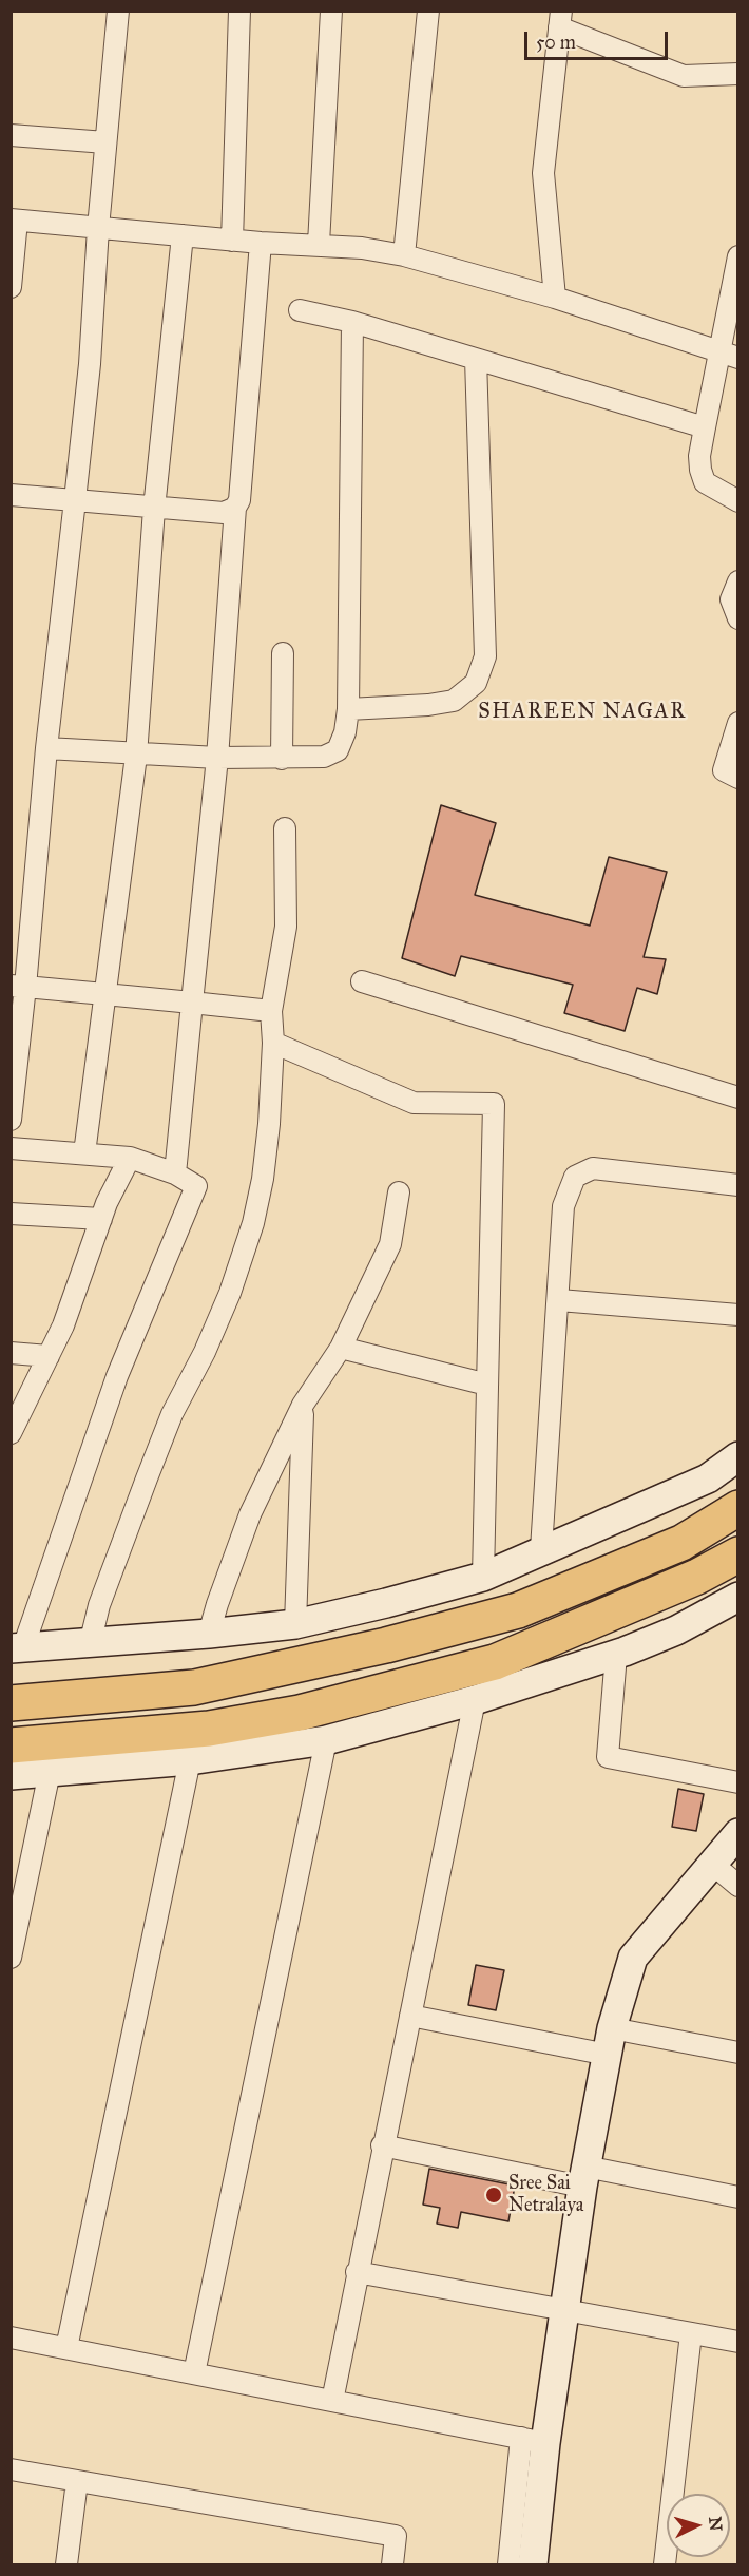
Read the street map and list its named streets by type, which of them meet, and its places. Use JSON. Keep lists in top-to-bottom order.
{
  "districts": ["SHAREEN NAGAR"],
  "places": ["Sree Sai Netralaya"],
  "scale_bar": "50 m",
  "north": "right"
}
